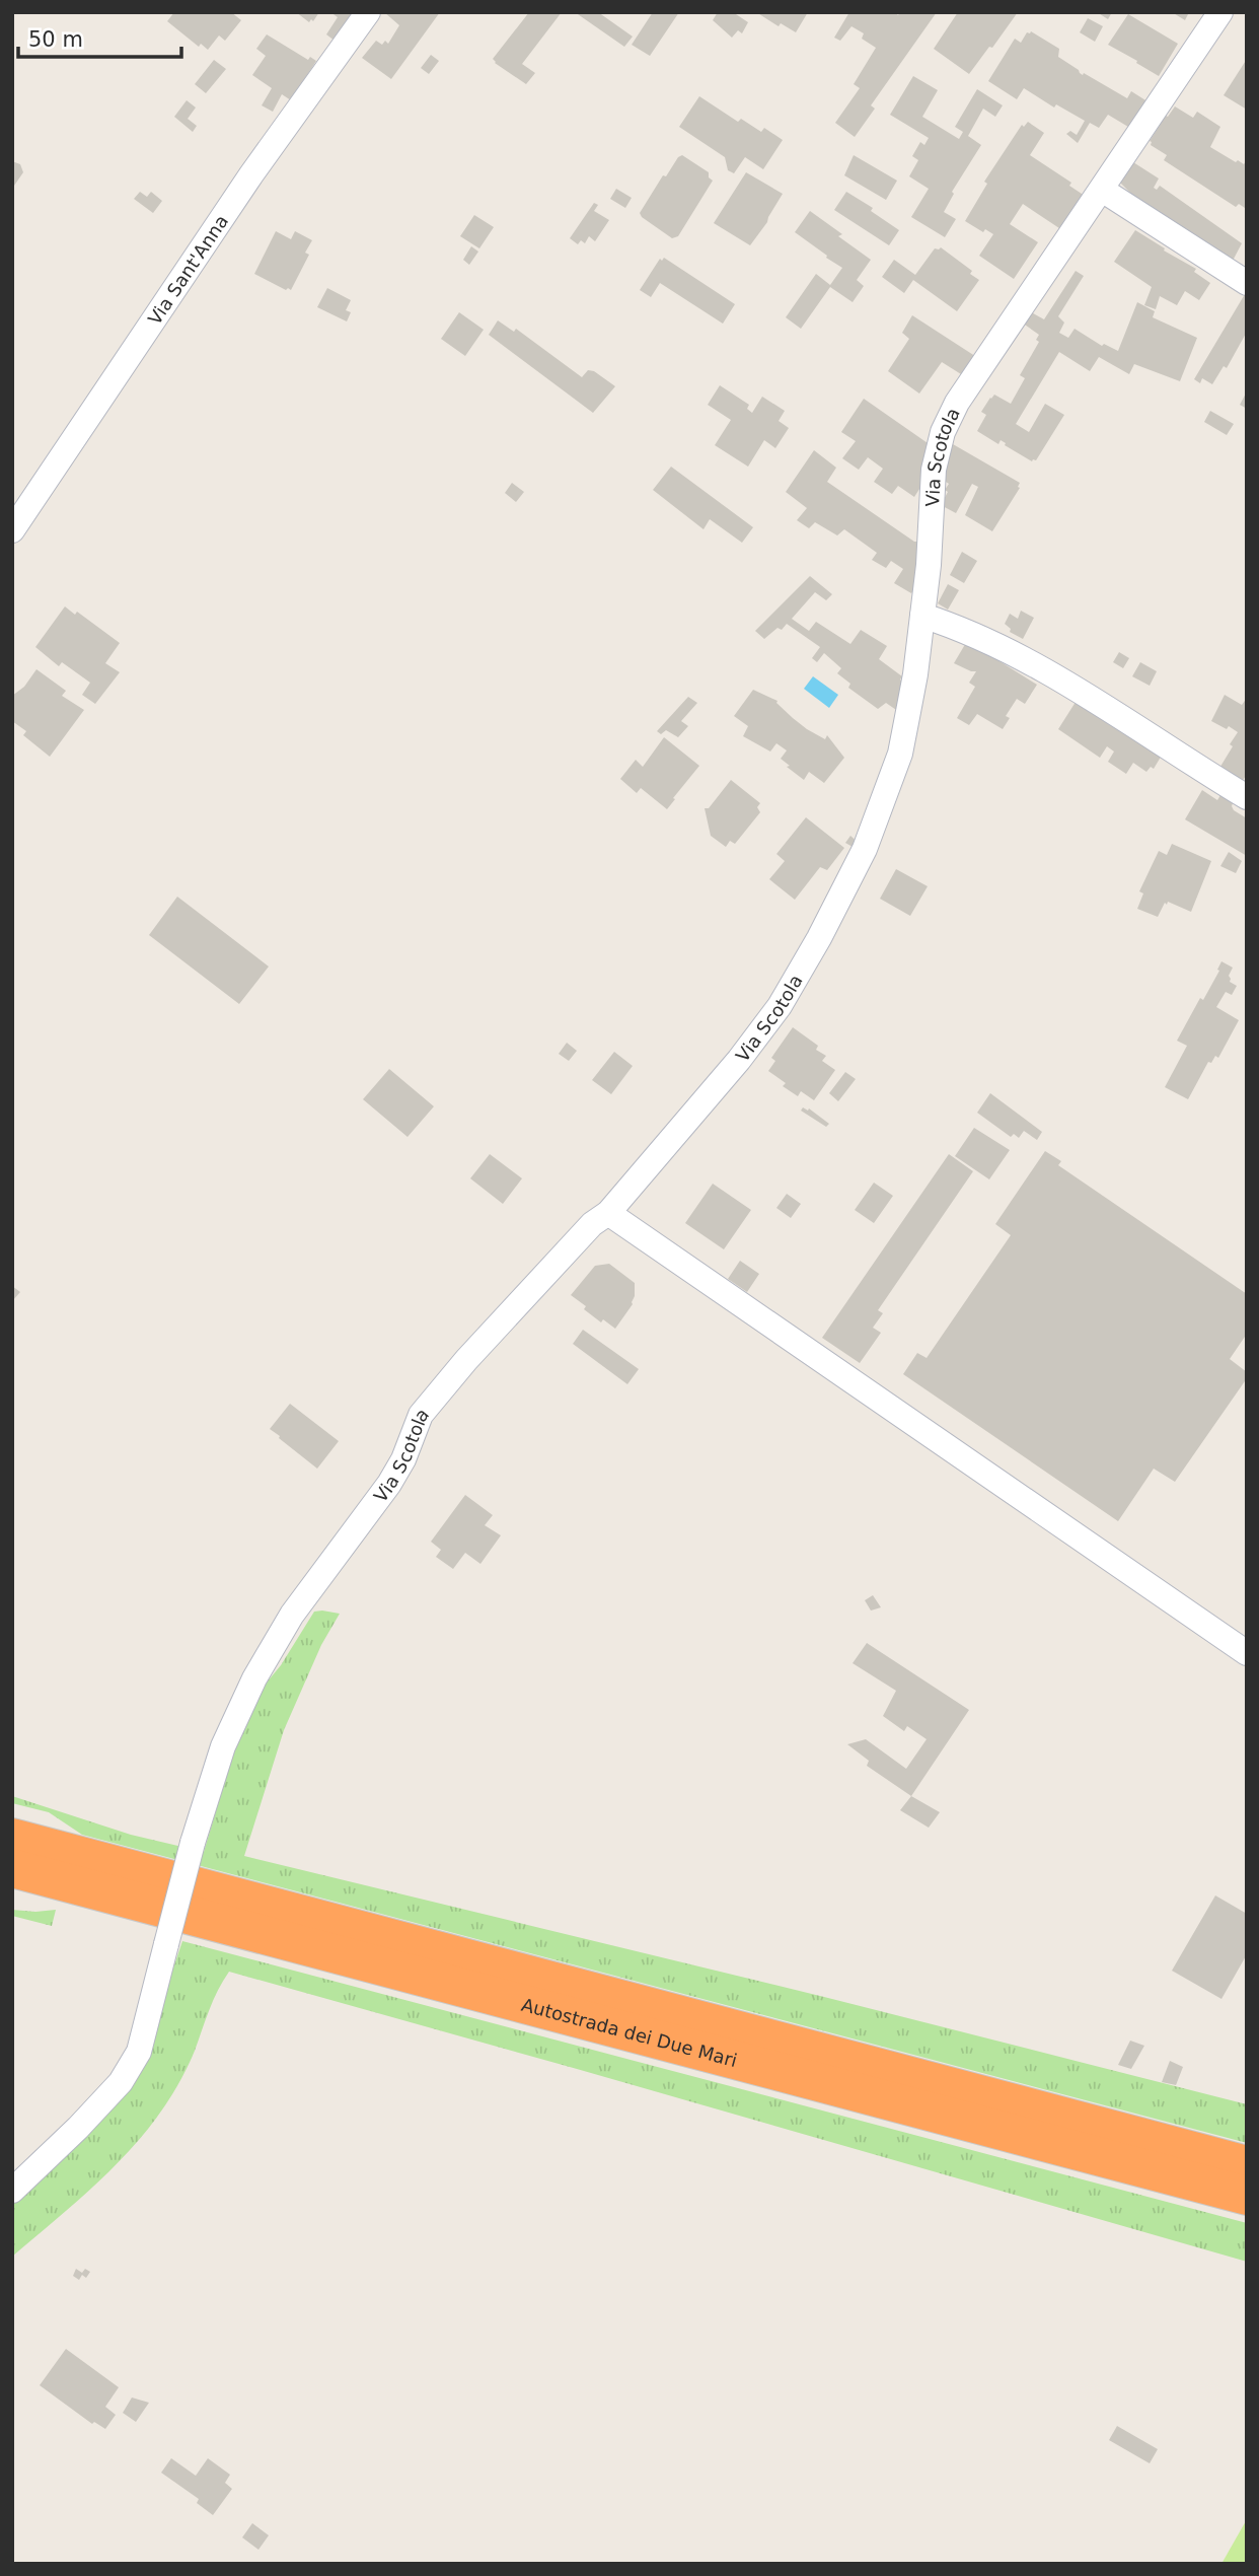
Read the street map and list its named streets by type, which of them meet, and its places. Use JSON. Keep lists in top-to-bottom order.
{
  "streets": {
    "highway": ["Autostrada dei Due Mari"],
    "street": ["Via Sant'Anna", "Via Scotola"]
  },
  "scale_bar": "50 m"
}
